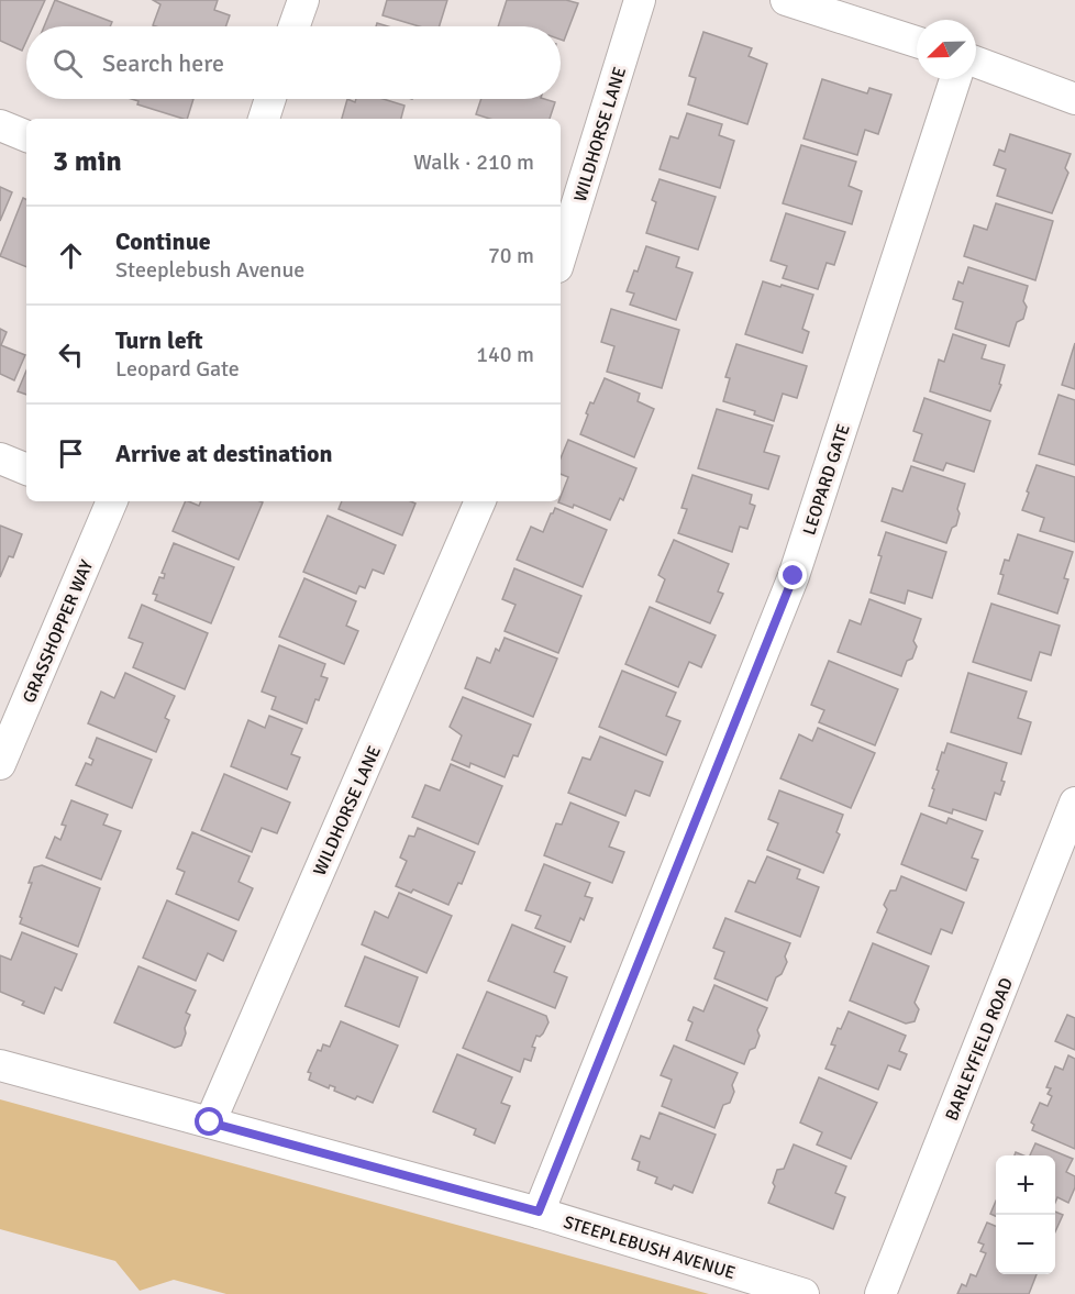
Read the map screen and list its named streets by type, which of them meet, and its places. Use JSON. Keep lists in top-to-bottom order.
{
  "streets": {
    "street": [
      "WILDHORSE LANE",
      "LEOPARD GATE",
      "GRASSHOPPER WAY",
      "BARLEYFIELD ROAD",
      "STEEPLEBUSH AVENUE"
    ]
  },
  "crossings": [
    ["WILDHORSE LANE", "STEEPLEBUSH AVENUE"],
    ["LEOPARD GATE", "STEEPLEBUSH AVENUE"]
  ],
  "north": "bottom left",
  "page": {
    "search": "Search here",
    "heading": ["3 min", "Walk · 210 m"],
    "list": [
      ["Continue", "Steeplebush Avenue", "70 m"],
      ["Turn left", "Leopard Gate", "140 m"],
      "Arrive at destination"
    ],
    "map_buttons": ["+", "−"]
  }
}
